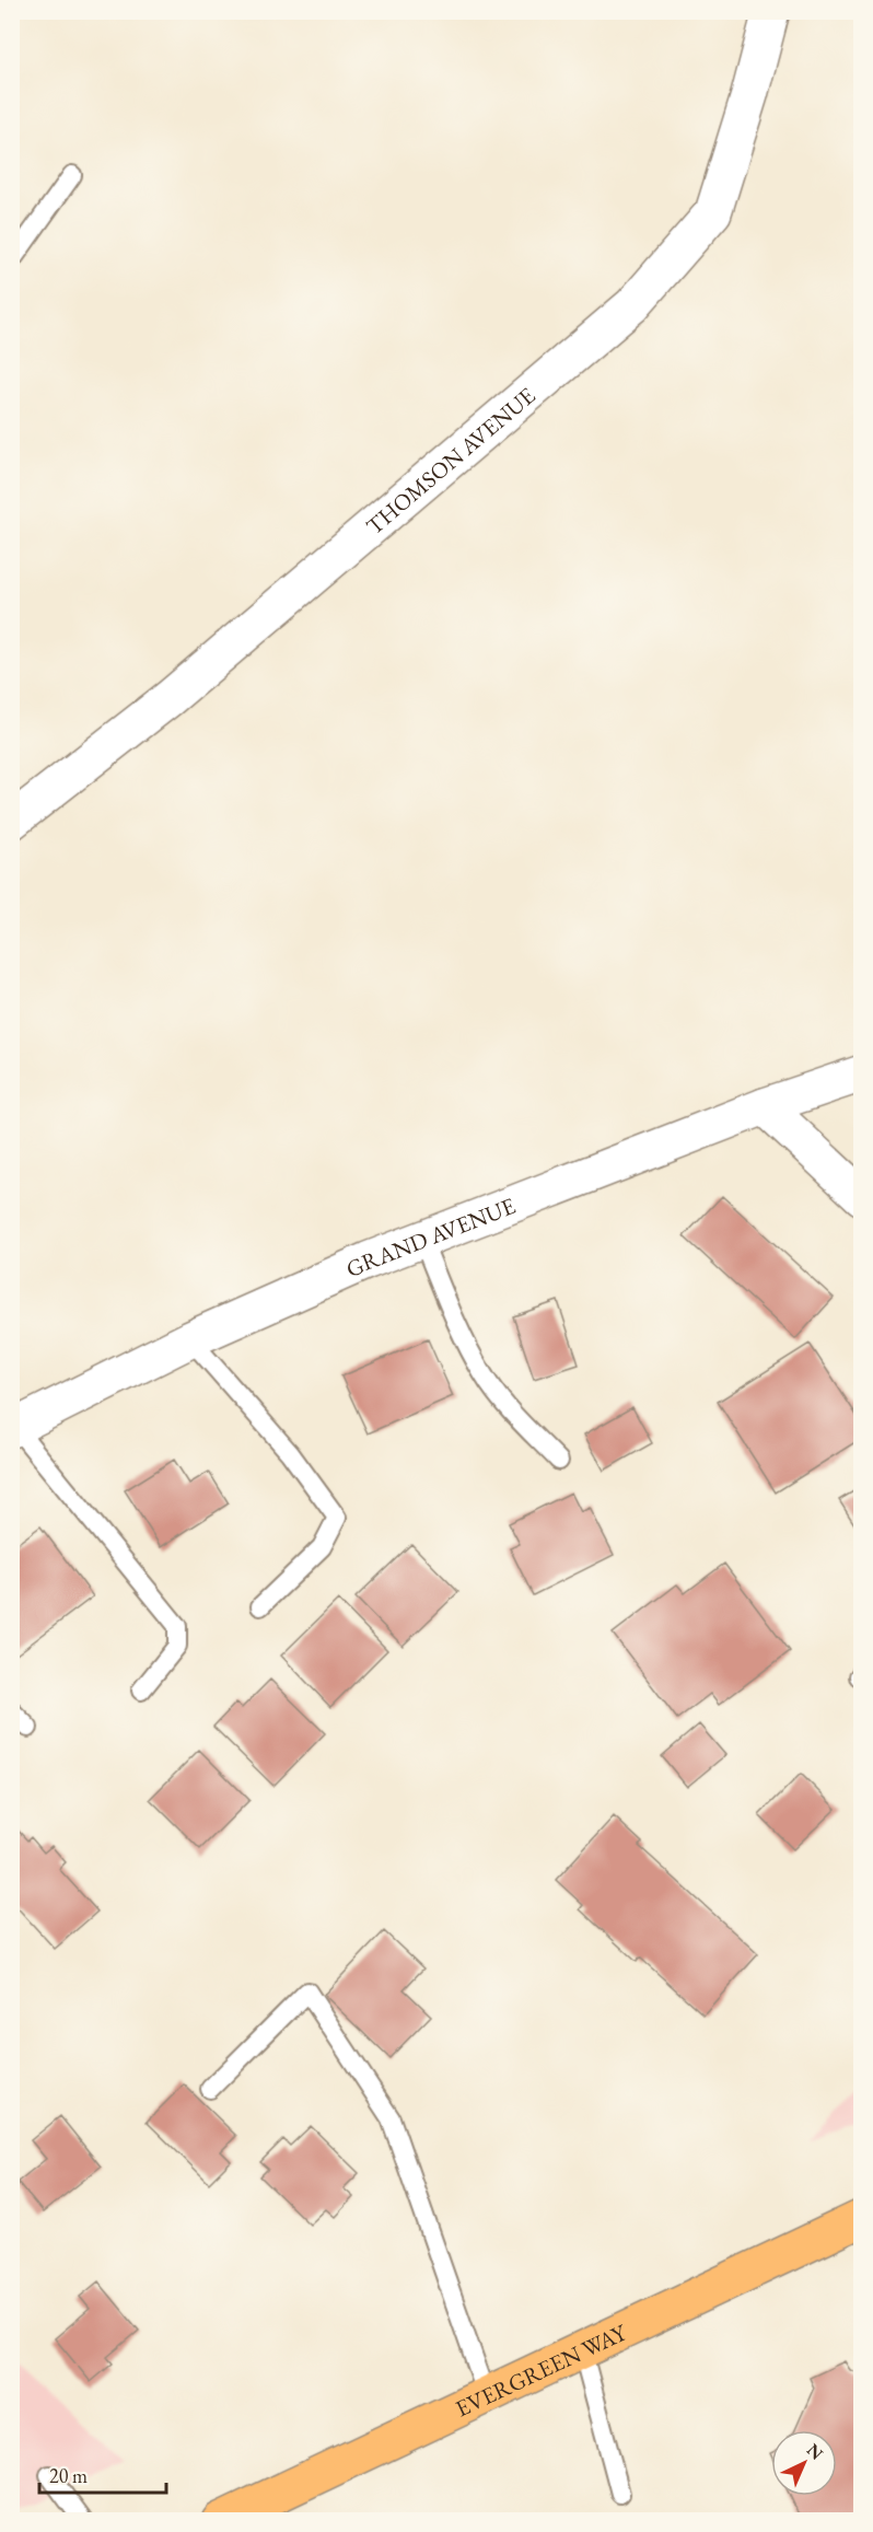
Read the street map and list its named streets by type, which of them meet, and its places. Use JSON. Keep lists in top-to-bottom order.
{
  "streets": {
    "main road": ["EVERGREEN WAY"],
    "street": ["THOMSON AVENUE", "GRAND AVENUE"]
  },
  "scale_bar": "20 m",
  "north": "top right"
}
